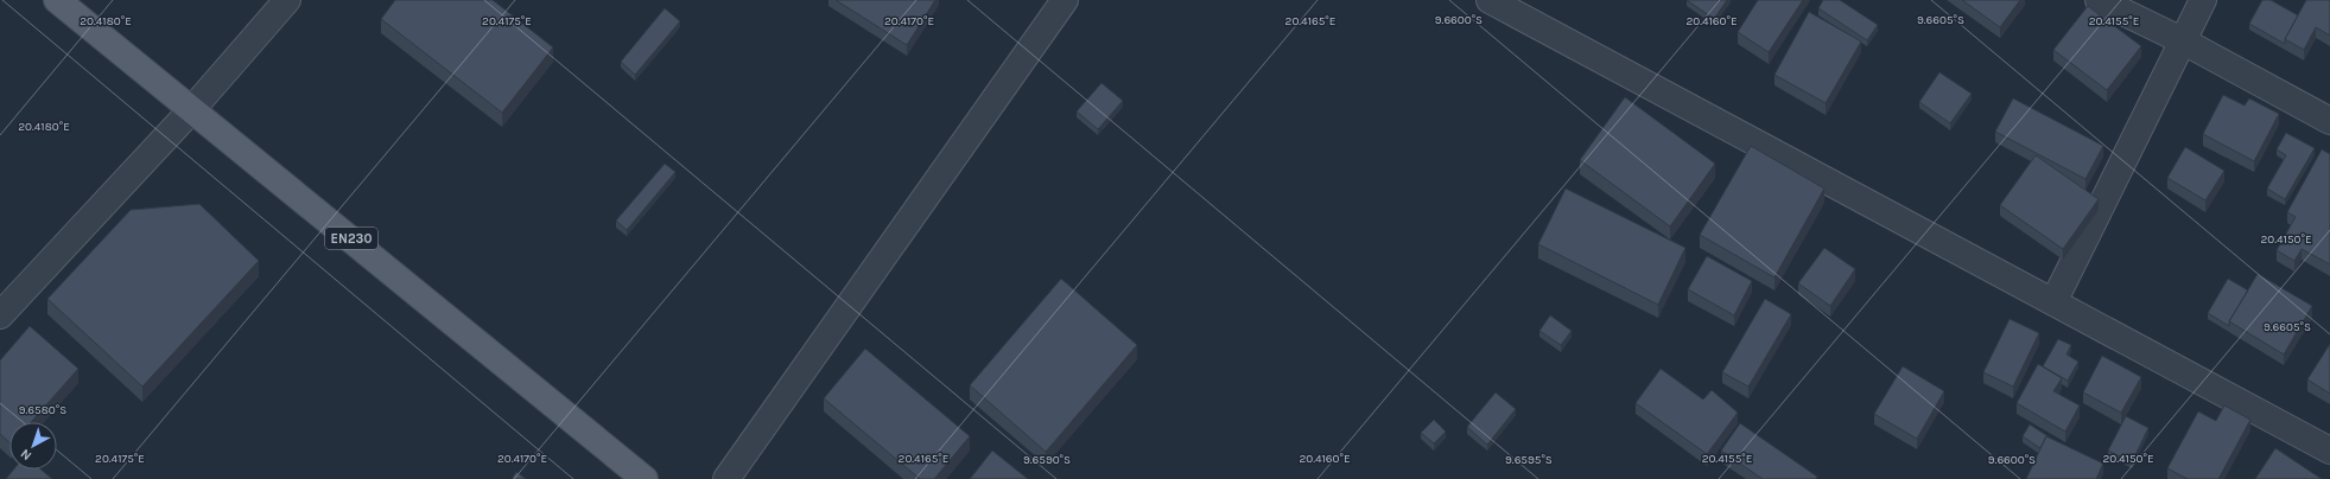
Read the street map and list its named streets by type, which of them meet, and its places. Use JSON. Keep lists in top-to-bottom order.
{
  "streets": {
    "main road": ["EN230"]
  },
  "north": "bottom left",
  "coordinates": [
    "9.6600°S",
    "9.6605°S",
    "20.4180°E",
    "20.4175°E",
    "20.4170°E",
    "20.4165°E",
    "20.4160°E",
    "20.4155°E",
    "20.4150°E",
    "9.6580°S",
    "9.6590°S",
    "9.6595°S"
  ]
}
